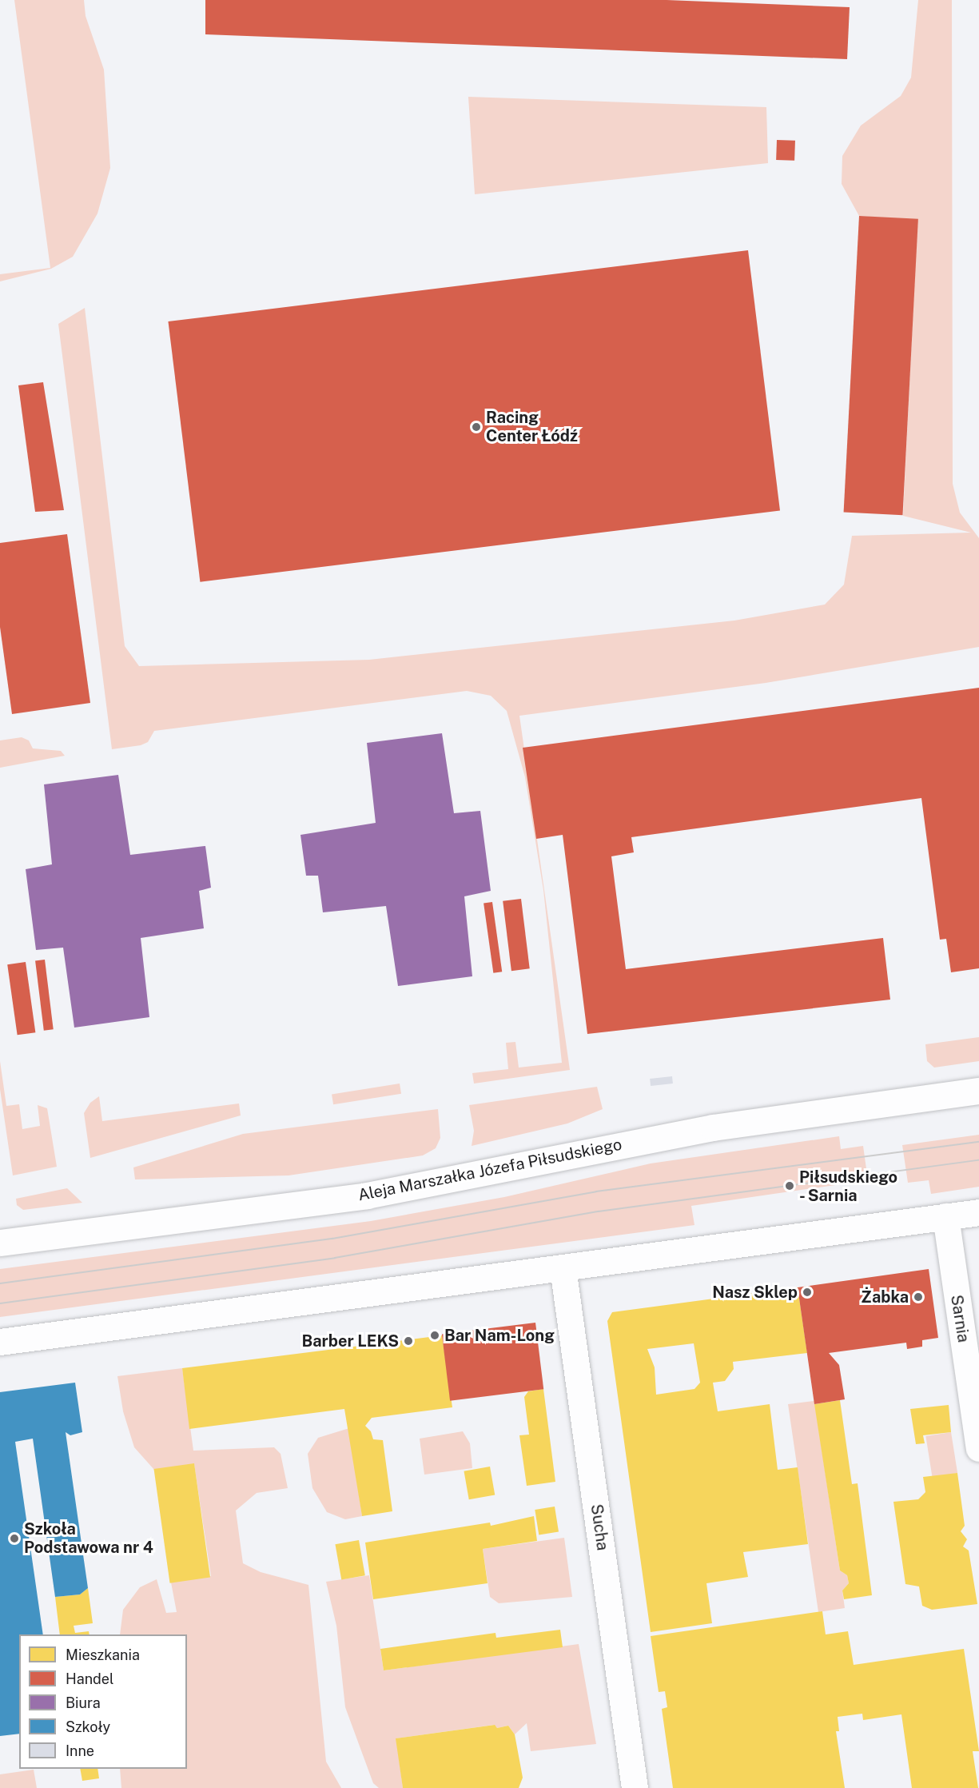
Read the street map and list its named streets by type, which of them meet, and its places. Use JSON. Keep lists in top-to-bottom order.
{
  "streets": {
    "main road": ["Aleja Marszałka Józefa Piłsudskiego", "Sarnia", "Sucha"]
  },
  "places": [
    "Racing Center Łódź",
    "Piłsudskiego - Sarnia",
    "Nasz Sklep",
    "Żabka",
    "Bar Nam-Long",
    "Barber LEKS",
    "Szkoła Podstawowa nr 4"
  ],
  "legend": [
    "Mieszkania",
    "Handel",
    "Biura",
    "Szkoły",
    "Inne"
  ]
}
